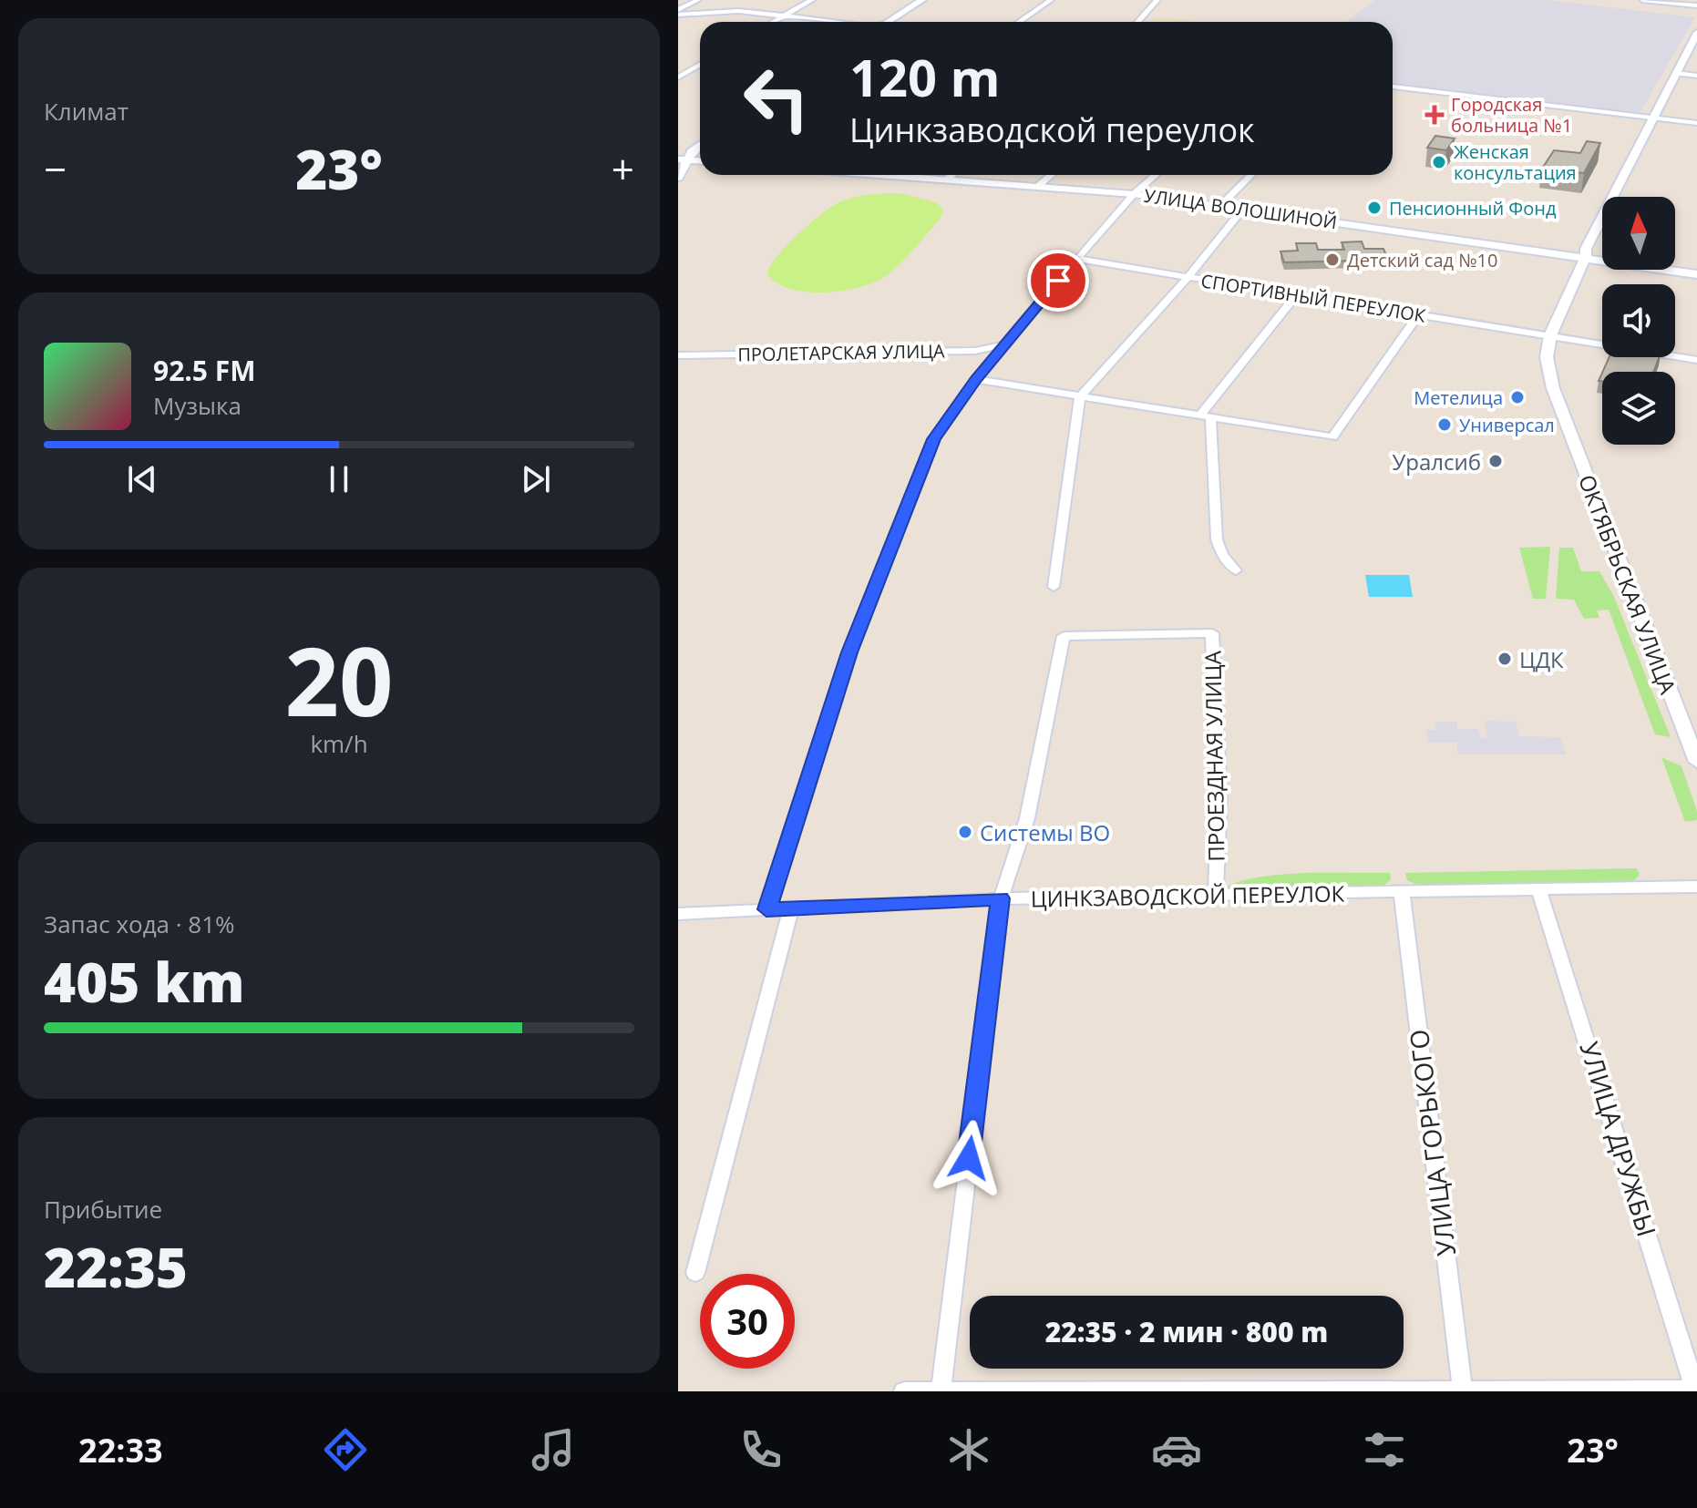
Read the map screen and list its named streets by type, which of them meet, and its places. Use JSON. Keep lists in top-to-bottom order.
{
  "streets": {
    "street": [
      "УЛИЦА ВОЛОШИНОЙ",
      "СПОРТИВНЫЙ ПЕРЕУЛОК",
      "ПРОЛЕТАРСКАЯ УЛИЦА",
      "ОКТЯБРЬСКАЯ УЛИЦА",
      "ПРОЕЗДНАЯ УЛИЦА",
      "ЦИНКЗАВОДСКОЙ ПЕРЕУЛОК",
      "УЛИЦА ДРУЖБЫ",
      "УЛИЦА ГОРЬКОГО"
    ]
  },
  "crossings": [
    ["СПОРТИВНЫЙ ПЕРЕУЛОК", "ОКТЯБРЬСКАЯ УЛИЦА"],
    ["ПРОЕЗДНАЯ УЛИЦА", "ЦИНКЗАВОДСКОЙ ПЕРЕУЛОК"],
    ["ЦИНКЗАВОДСКОЙ ПЕРЕУЛОК", "УЛИЦА ДРУЖБЫ"],
    ["ЦИНКЗАВОДСКОЙ ПЕРЕУЛОК", "УЛИЦА ГОРЬКОГО"]
  ],
  "places": {
    "health": ["Городская больница №1"],
    "other": [
      "Женская консультация",
      "Пенсионный Фонд",
      "Детский сад №10",
      "Метелица",
      "Универсал",
      "Уралсиб",
      "ЦДК",
      "Системы ВО"
    ]
  },
  "north": "top",
  "page": {
    "tile": [
      "Климат",
      ["20", "km/h"],
      ["Запас хода · 81%", "405 km"],
      ["Прибытие", "22:35"]
    ],
    "turn": ["120 m", "Цинкзаводской переулок"],
    "heat": ["−", "23°", "+"],
    "song": ["92.5 FM", "Музыка"],
    "limit": "30",
    "trip": "22:35 · 2 мин · 800 m",
    "tabs": ["22:33", "23°"]
  }
}
